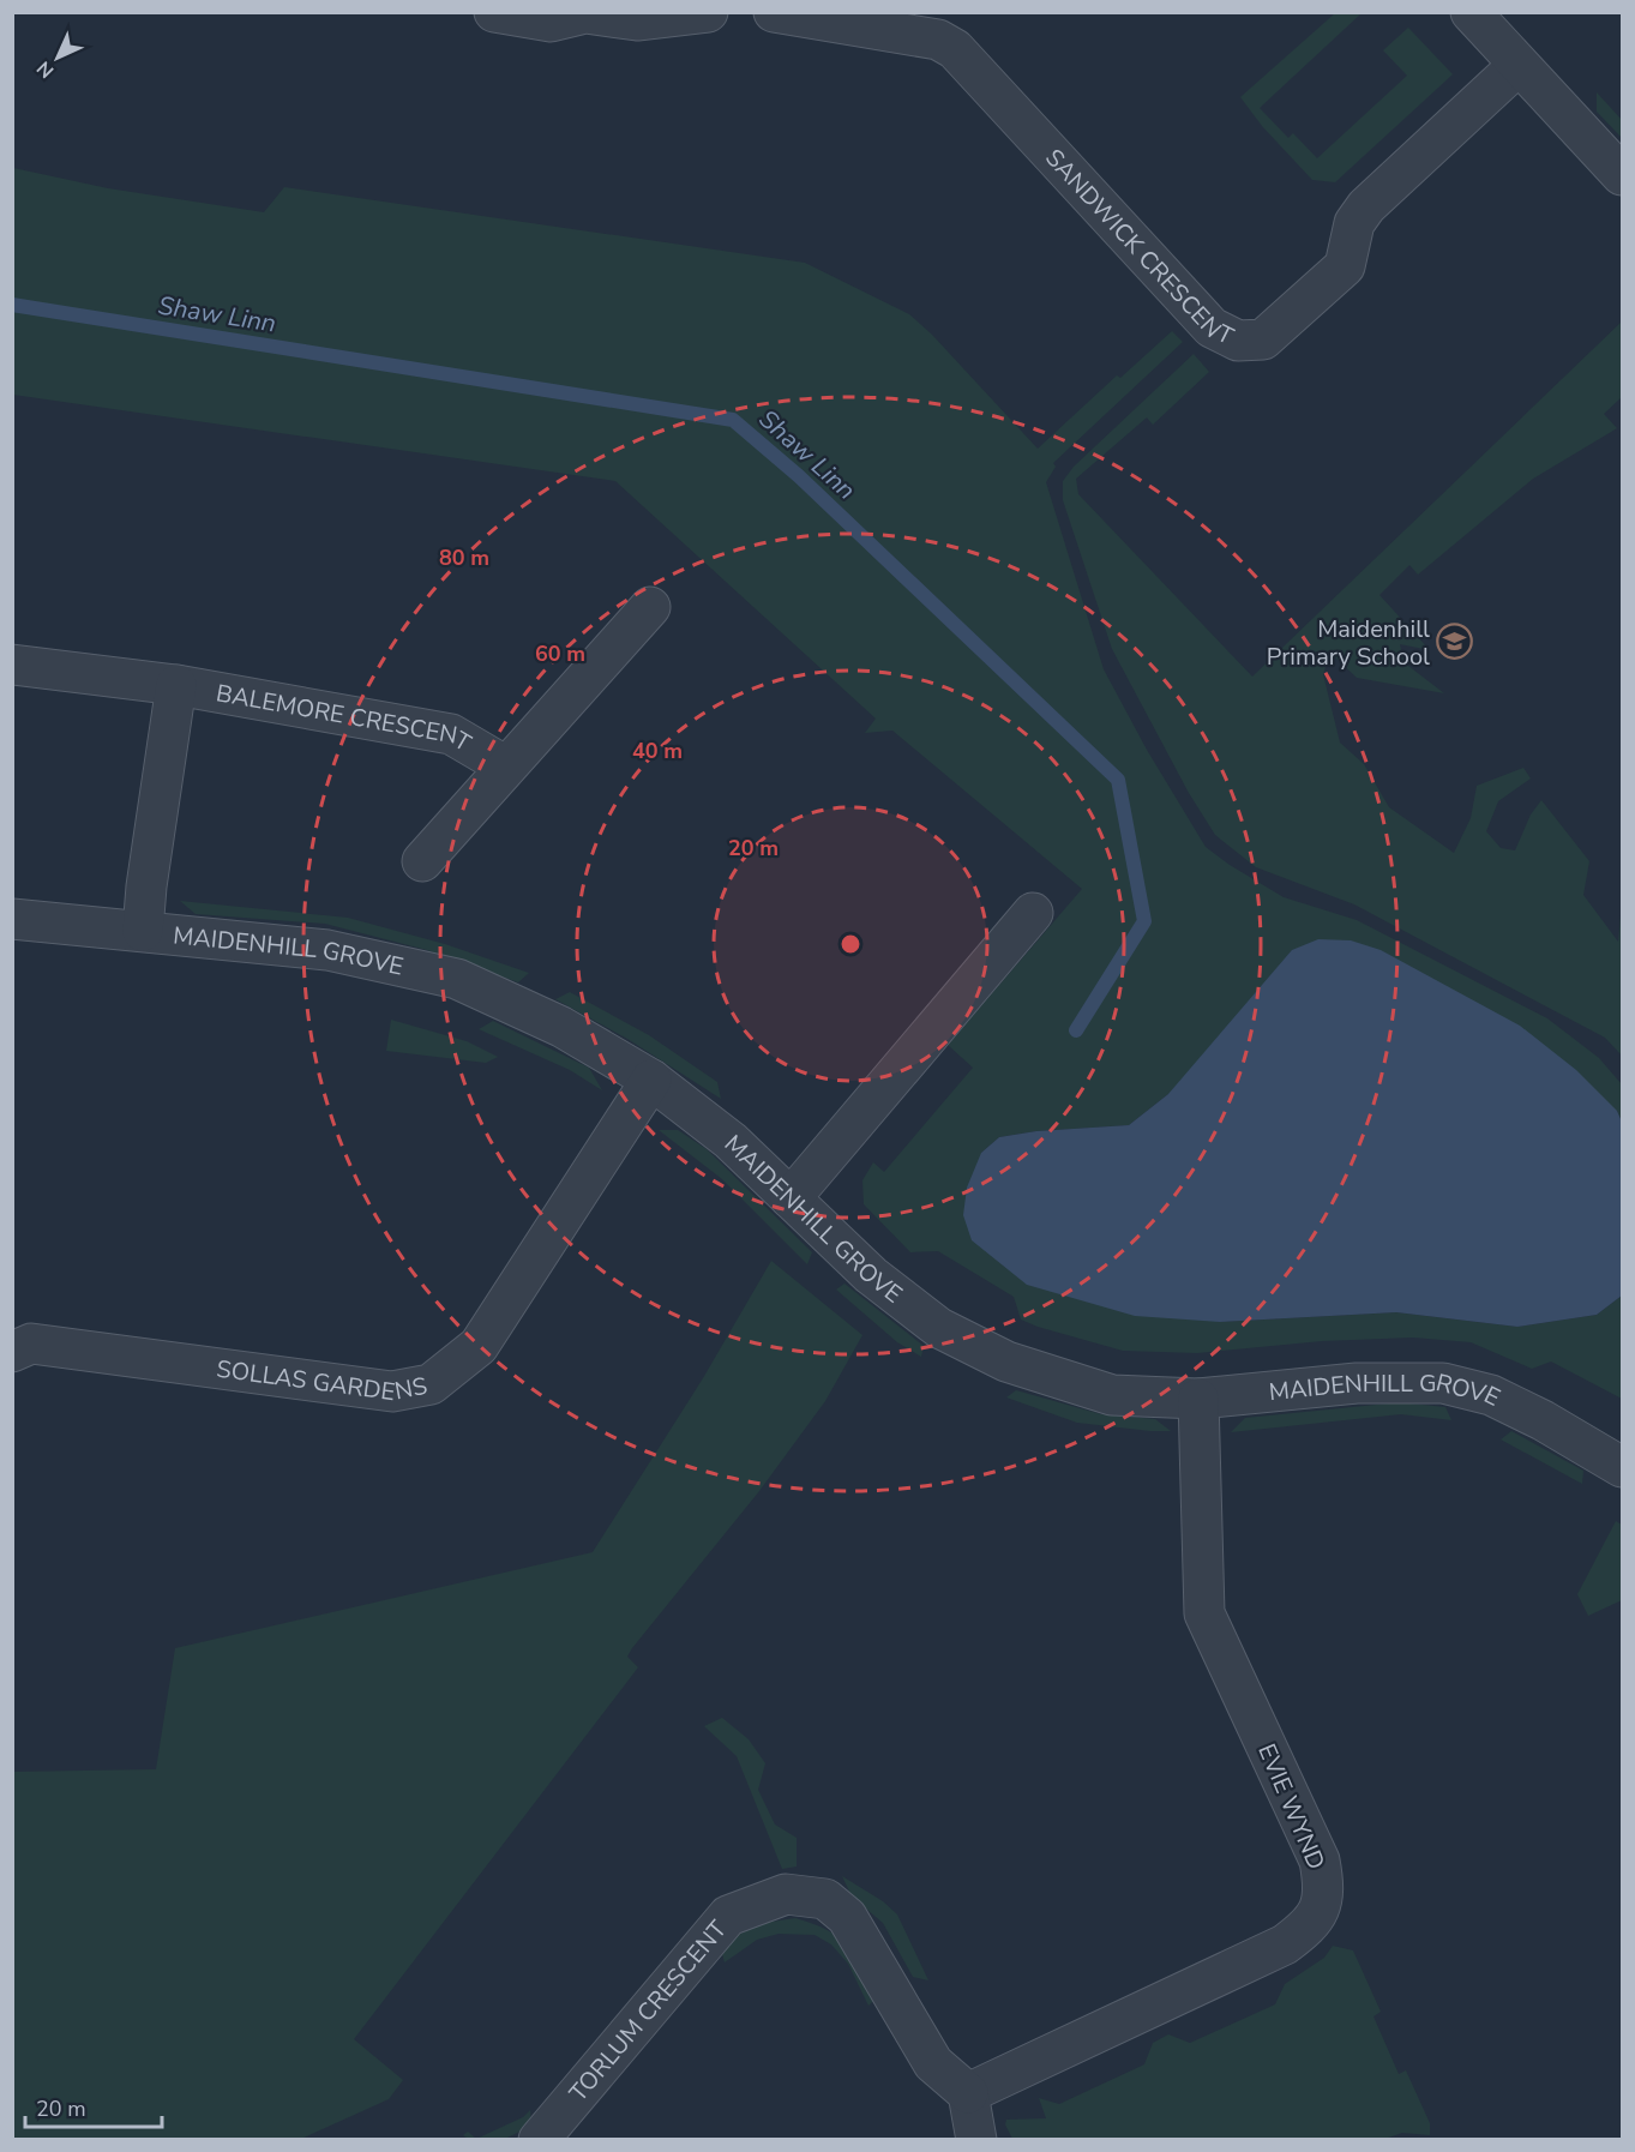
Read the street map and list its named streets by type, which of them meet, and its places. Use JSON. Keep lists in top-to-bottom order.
{
  "streets": {
    "street": [
      "SANDWICK CRESCENT",
      "BALEMORE CRESCENT",
      "MAIDENHILL GROVE",
      "SOLLAS GARDENS",
      "EVIE WYND",
      "TORLUM CRESCENT"
    ]
  },
  "crossings": [
    ["MAIDENHILL GROVE", "SOLLAS GARDENS"],
    ["MAIDENHILL GROVE", "EVIE WYND"],
    ["EVIE WYND", "TORLUM CRESCENT"]
  ],
  "water": ["Shaw Linn"],
  "places": {
    "school or university": ["Maidenhill Primary School"]
  },
  "scale_bar": "20 m",
  "north": "bottom left",
  "rings": [
    "80 m",
    "60 m",
    "40 m",
    "20 m"
  ]
}
